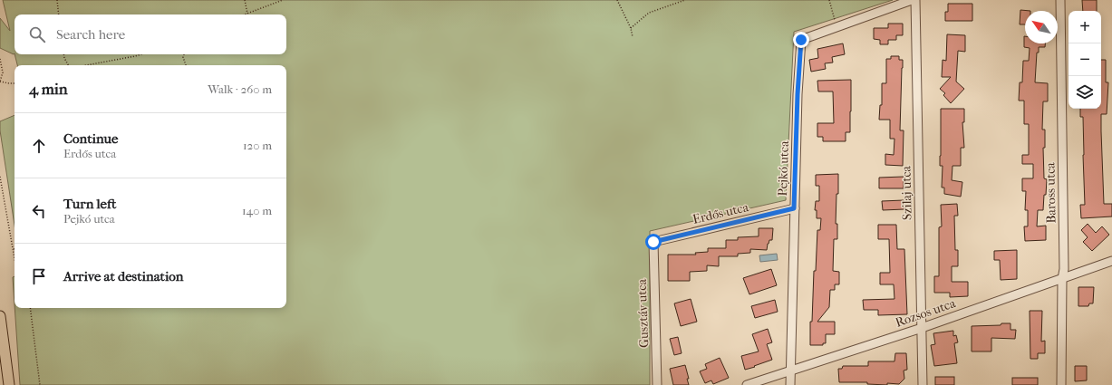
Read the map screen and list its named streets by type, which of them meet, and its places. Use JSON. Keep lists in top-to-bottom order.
{
  "streets": {
    "street": [
      "Pejkó utca",
      "Szilaj utca",
      "Baross utca",
      "Erdős utca",
      "Rozsos utca",
      "Gusztáv utca"
    ]
  },
  "crossings": [
    ["Pejkó utca", "Erdős utca"],
    ["Pejkó utca", "Rozsos utca"],
    ["Szilaj utca", "Rozsos utca"],
    ["Baross utca", "Rozsos utca"],
    ["Erdős utca", "Gusztáv utca"]
  ],
  "north": "top left",
  "page": {
    "map_buttons": ["+", "−"],
    "search": "Search here",
    "heading": ["4 min", "Walk · 260 m"],
    "list": [
      ["Continue", "Erdős utca", "120 m"],
      ["Turn left", "Pejkó utca", "140 m"],
      "Arrive at destination"
    ]
  }
}
